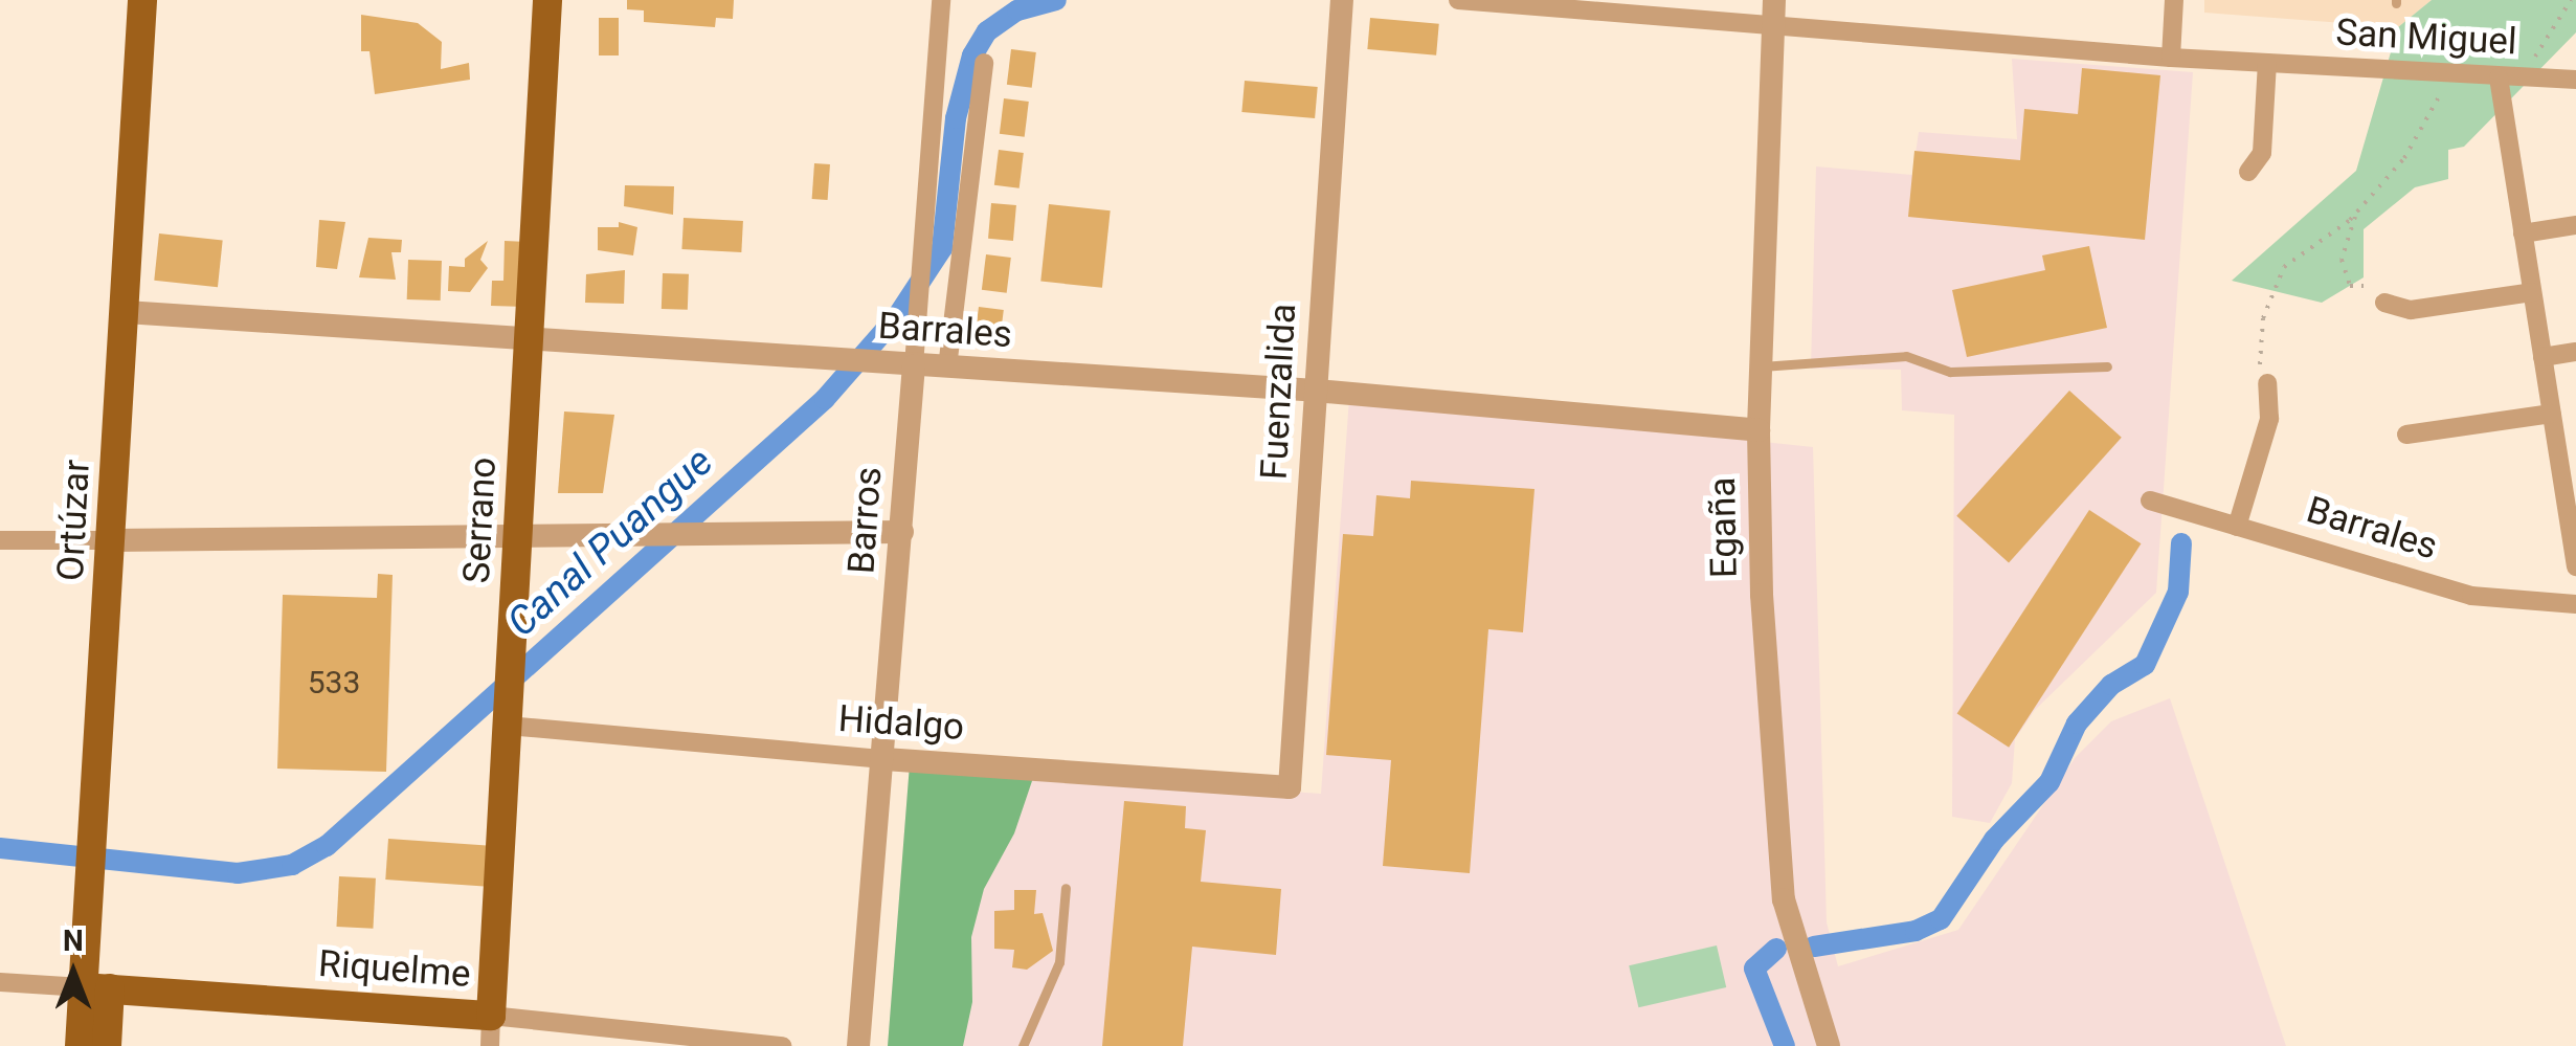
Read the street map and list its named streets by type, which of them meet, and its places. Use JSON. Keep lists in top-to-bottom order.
{
  "streets": {
    "main road": ["Ortúzar", "Serrano", "Riquelme"],
    "street": [
      "San Miguel",
      "Barrales",
      "Fuenzalida",
      "Barros",
      "Egaña",
      "Hidalgo"
    ]
  },
  "crossings": [
    ["San Miguel", "Egaña"],
    ["Barrales", "Fuenzalida"],
    ["Barrales", "Ortúzar"],
    ["Barrales", "Serrano"],
    ["Barrales", "Barros"],
    ["Barrales", "Egaña"],
    ["Fuenzalida", "Hidalgo"],
    ["Ortúzar", "Riquelme"],
    ["Serrano", "Hidalgo"],
    ["Serrano", "Riquelme"],
    ["Barros", "Hidalgo"]
  ],
  "water": ["Canal Puangue"],
  "house_numbers": ["533"],
  "north": "top"
}
